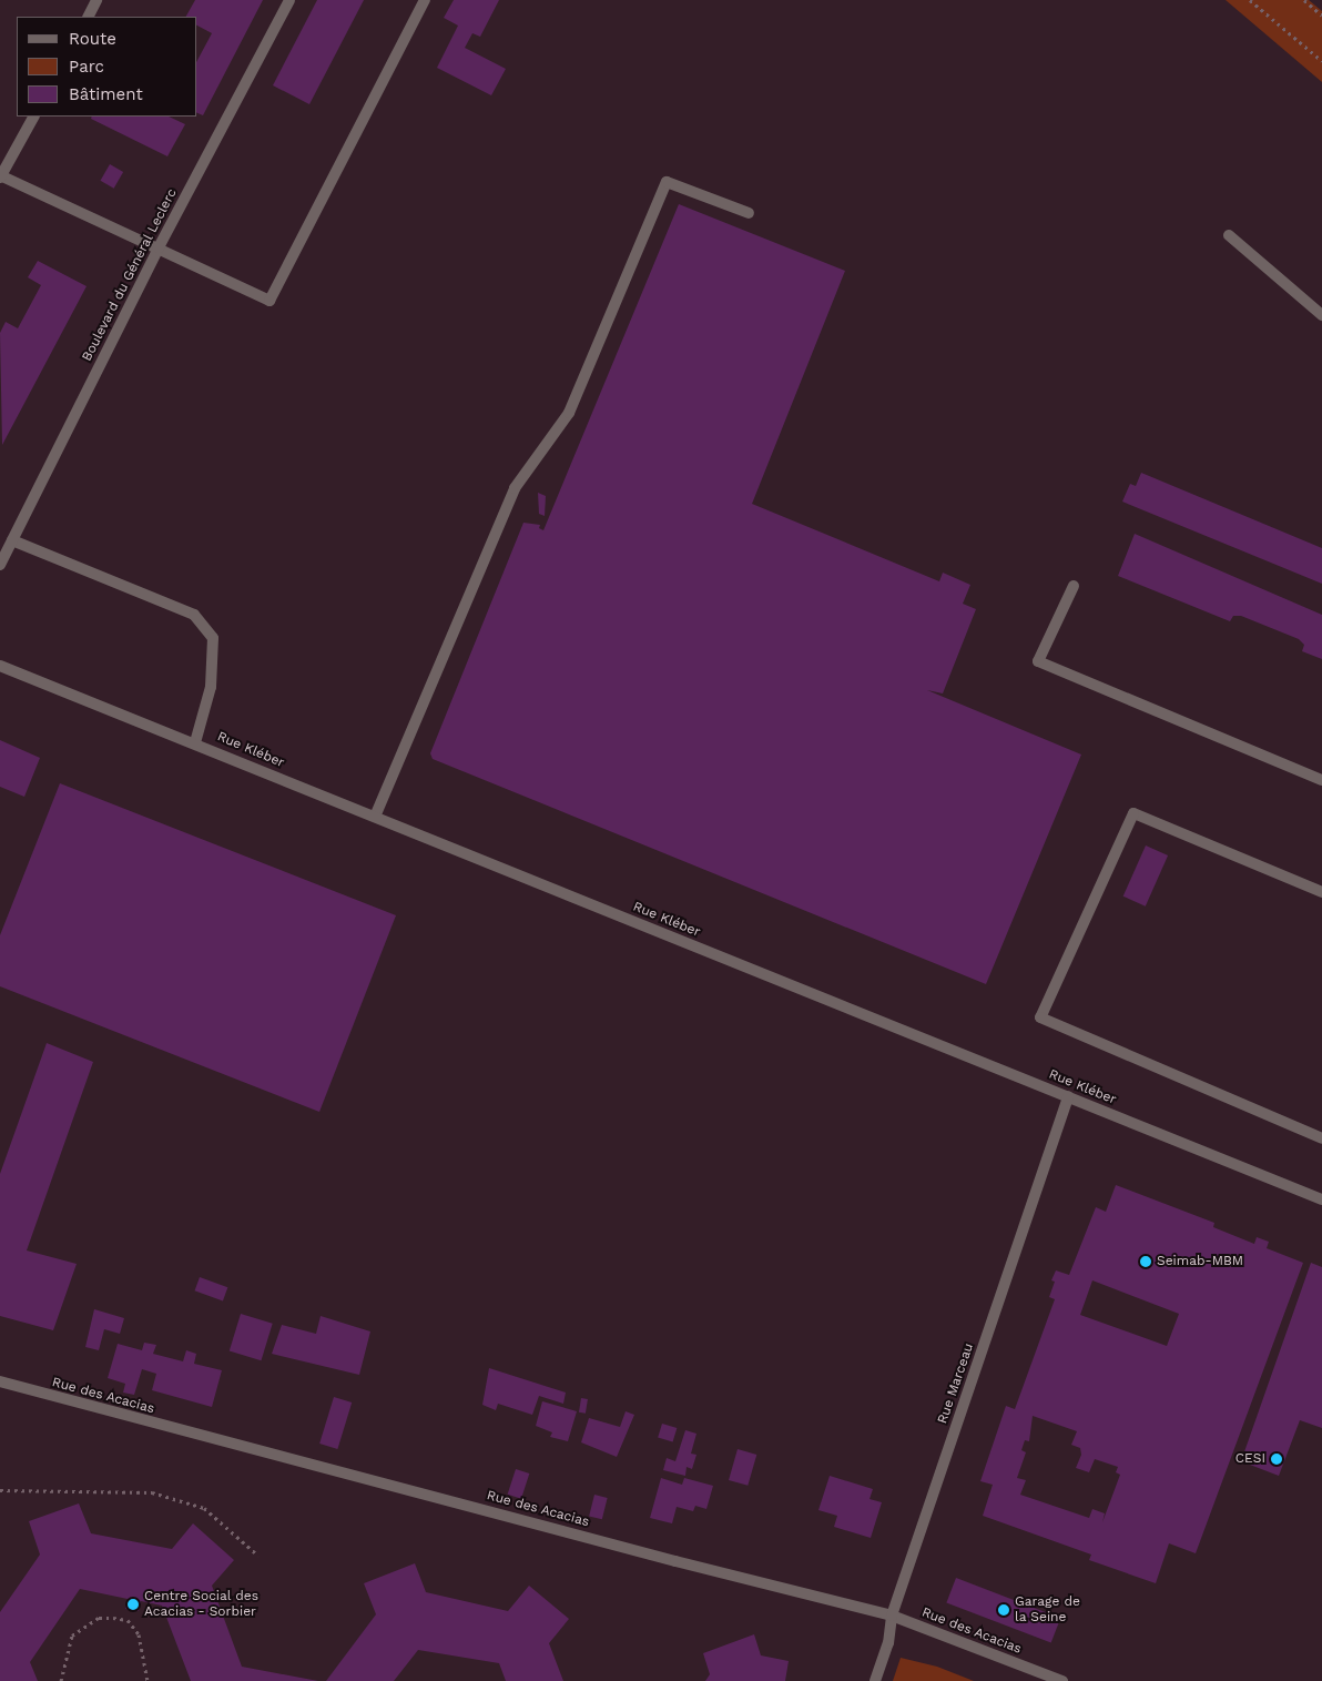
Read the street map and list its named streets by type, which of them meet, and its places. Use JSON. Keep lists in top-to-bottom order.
{
  "streets": {
    "street": [
      "Boulevard du Général Leclerc",
      "Rue Kléber",
      "Rue Marceau",
      "Rue des Acacias"
    ]
  },
  "crossings": [
    ["Rue Kléber", "Rue Marceau"],
    ["Rue Marceau", "Rue des Acacias"]
  ],
  "places": [
    "Seimab-MBM",
    "CESI",
    "Centre Social des Acacias - Sorbier",
    "Garage de la Seine"
  ],
  "legend": ["Route", "Parc", "Bâtiment"]
}
